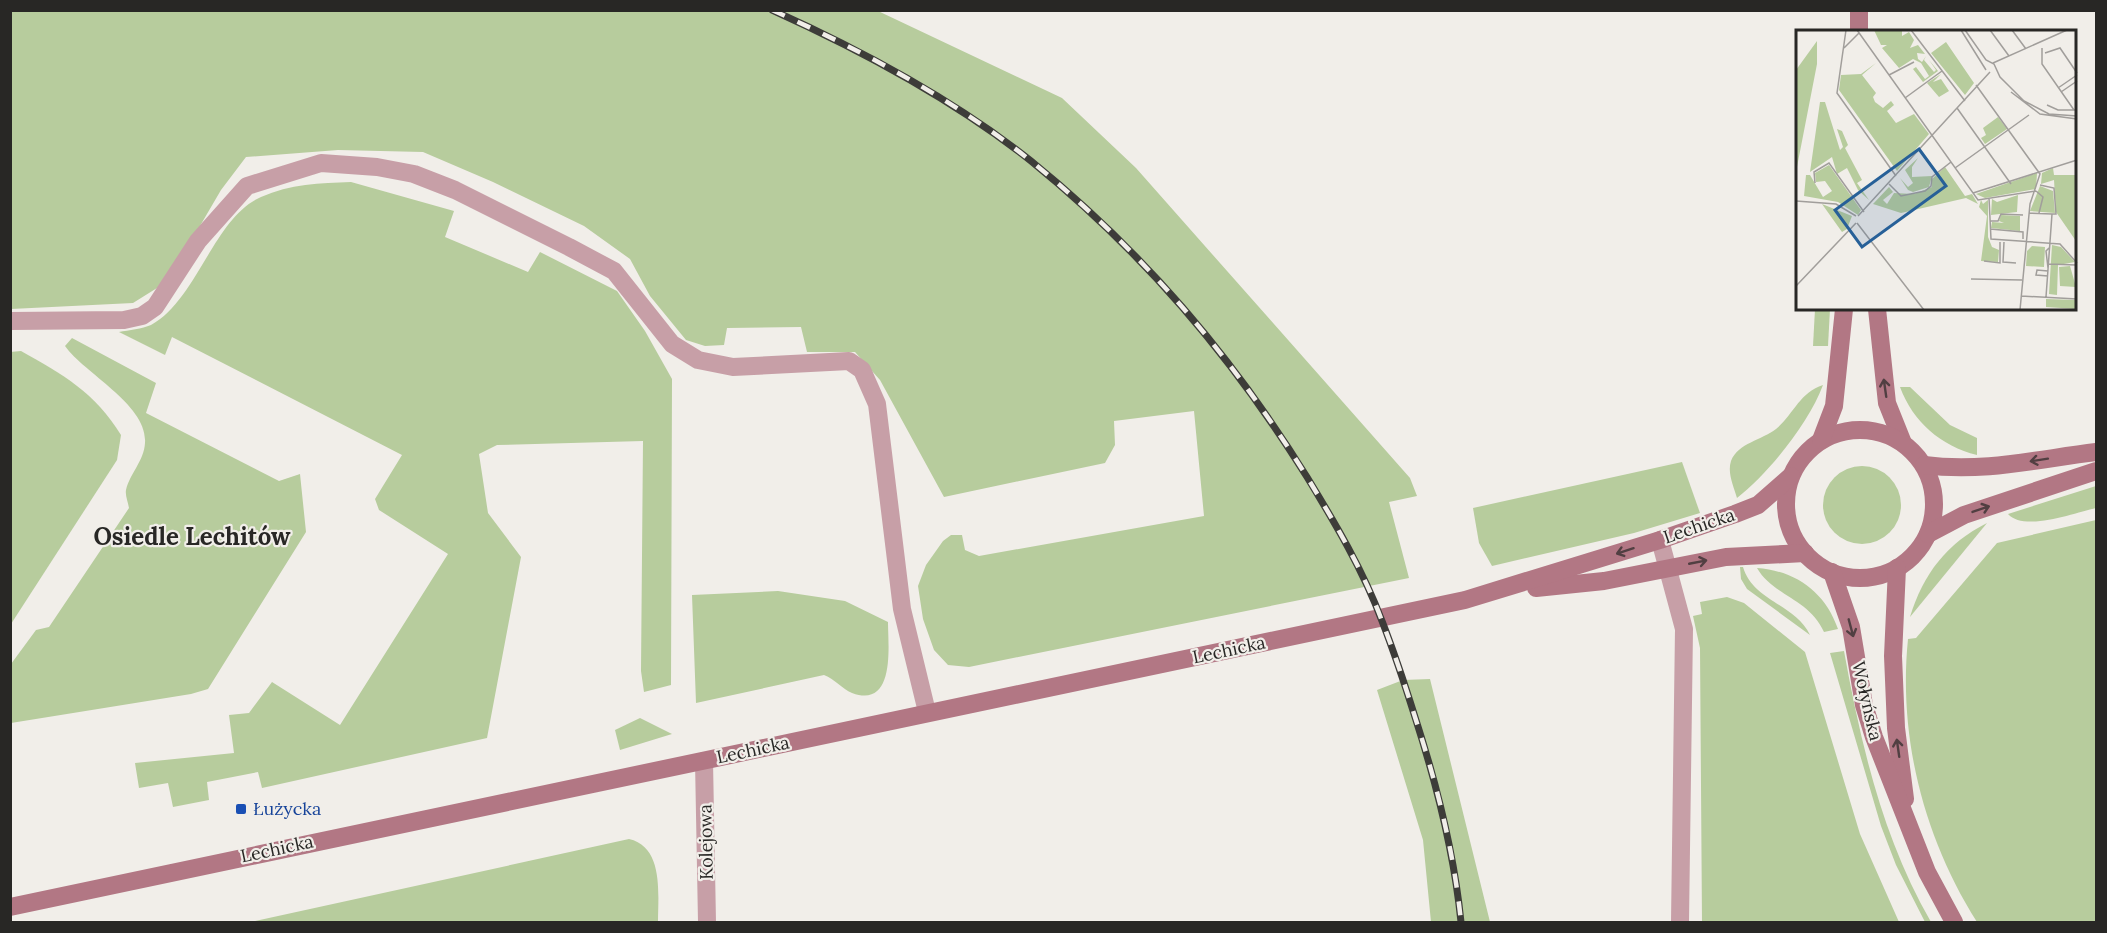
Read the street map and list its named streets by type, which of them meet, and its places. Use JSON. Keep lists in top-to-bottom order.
{
  "streets": {
    "street": ["Lechicka", "Wołyńska", "Kolejowa"]
  },
  "crossings": [
    ["Lechicka", "Wołyńska"],
    ["Lechicka", "Kolejowa"]
  ],
  "districts": ["Osiedle Lechitów"],
  "places": {
    "transit": ["Łużycka"]
  }
}
